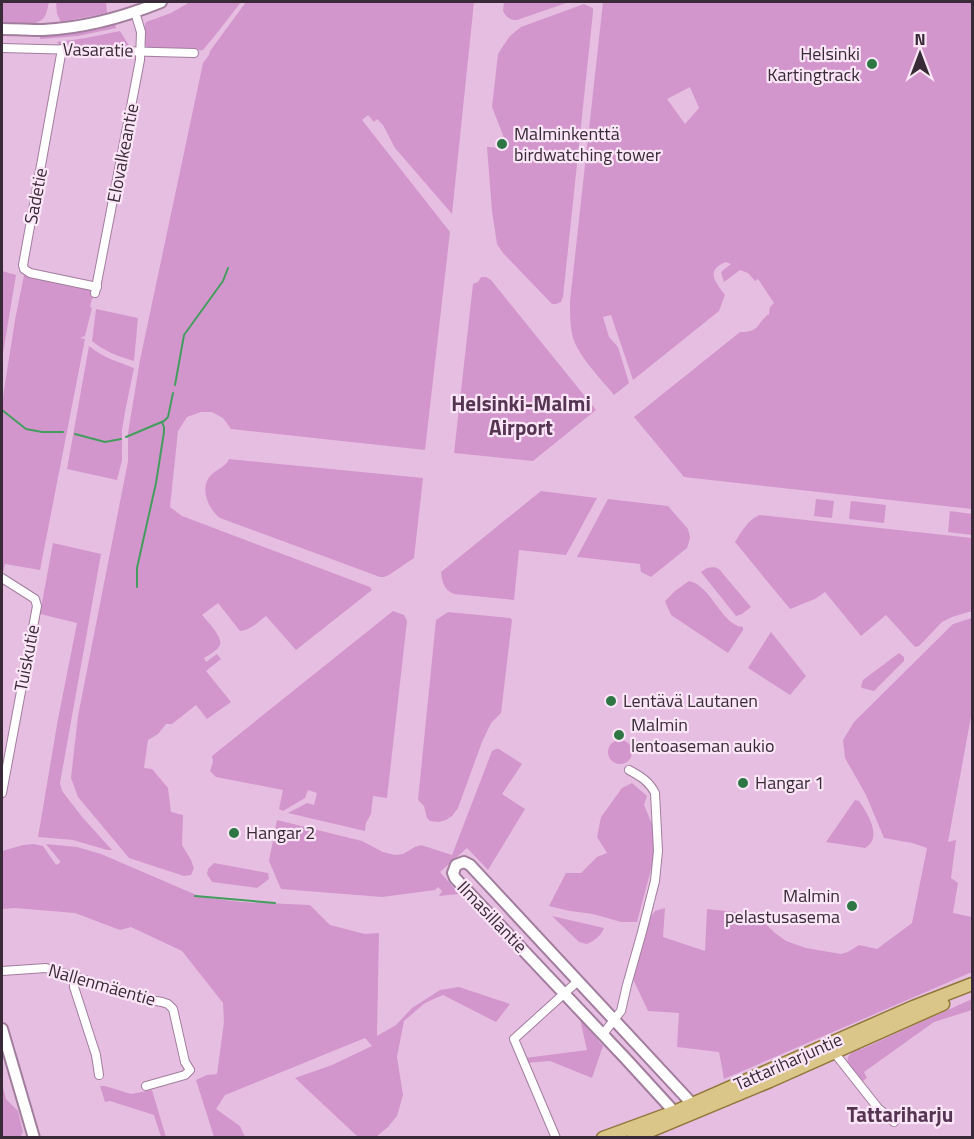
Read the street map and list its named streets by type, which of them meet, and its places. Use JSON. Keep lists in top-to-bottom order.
{
  "streets": {
    "main road": ["Ilmasillantie", "Tattariharjuntie"],
    "street": [
      "Vasaratie",
      "Elovalkeantie",
      "Sadetie",
      "Tuiskutie",
      "Nallenmäentie"
    ]
  },
  "crossings": [
    ["Vasaratie", "Elovalkeantie"],
    ["Vasaratie", "Sadetie"],
    ["Elovalkeantie", "Sadetie"],
    ["Ilmasillantie", "Tattariharjuntie"]
  ],
  "districts": ["Helsinki-Malmi Airport", "Tattariharju"],
  "places": [
    "Helsinki Kartingtrack",
    "Malminkenttä birdwatching tower",
    "Lentävä Lautanen",
    "Malmin lentoaseman aukio",
    "Hangar 1",
    "Hangar 2",
    "Malmin pelastusasema"
  ],
  "north": "top"
}
